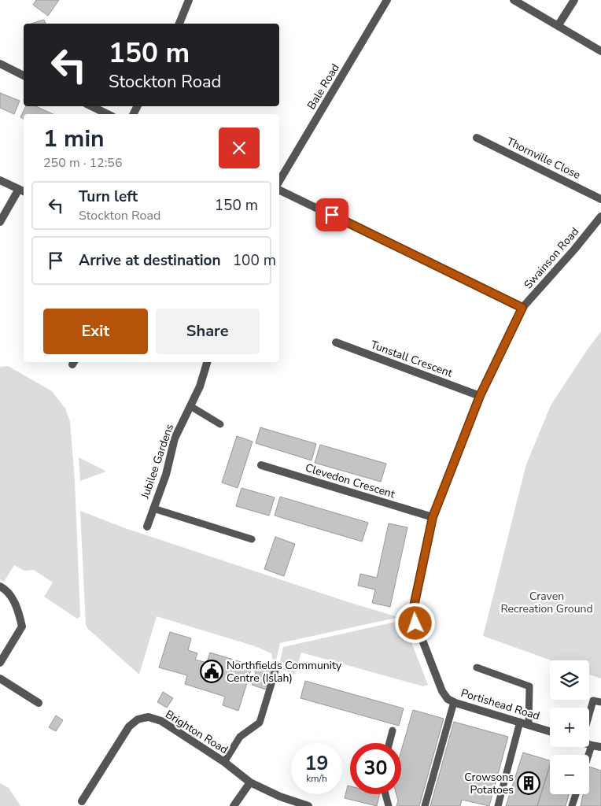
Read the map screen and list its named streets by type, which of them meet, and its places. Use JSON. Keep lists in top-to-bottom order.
{
  "streets": {
    "street": [
      "Bale Road",
      "Thornville Close",
      "Swainson Road",
      "Tunstall Crescent",
      "Jubilee Gardens",
      "Clevedon Crescent",
      "Portishead Road",
      "Brighton Road"
    ]
  },
  "crossings": [
    ["Swainson Road", "Tunstall Crescent"],
    ["Swainson Road", "Clevedon Crescent"],
    ["Swainson Road", "Portishead Road"]
  ],
  "parks": ["Craven Recreation Ground"],
  "places": {
    "public building": ["Northfields Community Centre (Islah)"],
    "building": ["Crowsons Potatoes"]
  },
  "page": {
    "turn": ["150 m", "Stockton Road"],
    "heading": ["1 min", "250 m · 12:56"],
    "list": [
      {
        "name": "Turn left",
        "note": "Stockton Road",
        "value": "150 m"
      },
      {
        "name": "Arrive at destination",
        "value": "100 m"
      }
    ],
    "buttons": ["Exit", "Share"],
    "map_buttons": ["+", "−"],
    "speed": "19 km/h",
    "limit": "30"
  }
}
